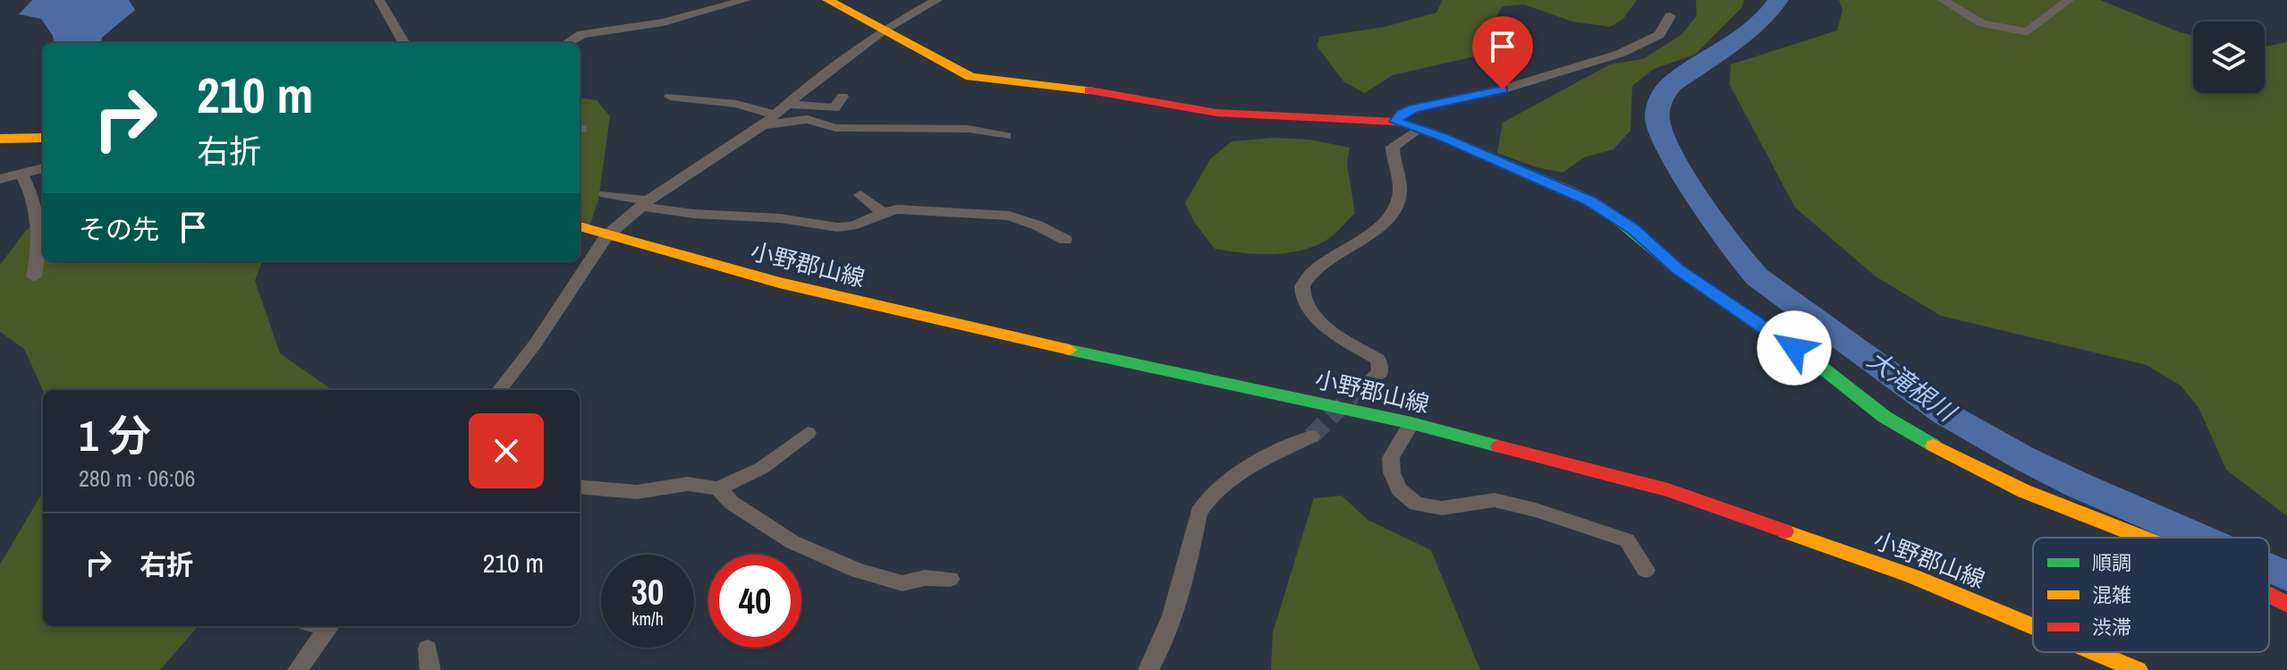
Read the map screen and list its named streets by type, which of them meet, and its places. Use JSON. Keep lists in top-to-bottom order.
{
  "streets": {
    "street": ["小野郡山線"]
  },
  "water": ["大滝根川"],
  "legend": ["順調", "混雑", "渋滞"],
  "page": {
    "turn": ["210 m", "右折"],
    "then": "その先",
    "heading": ["1 分", "280 m · 06:06"],
    "list": [
      {
        "name": "右折",
        "value": "210 m"
      }
    ],
    "speed": "30 km/h",
    "limit": "40"
  }
}
